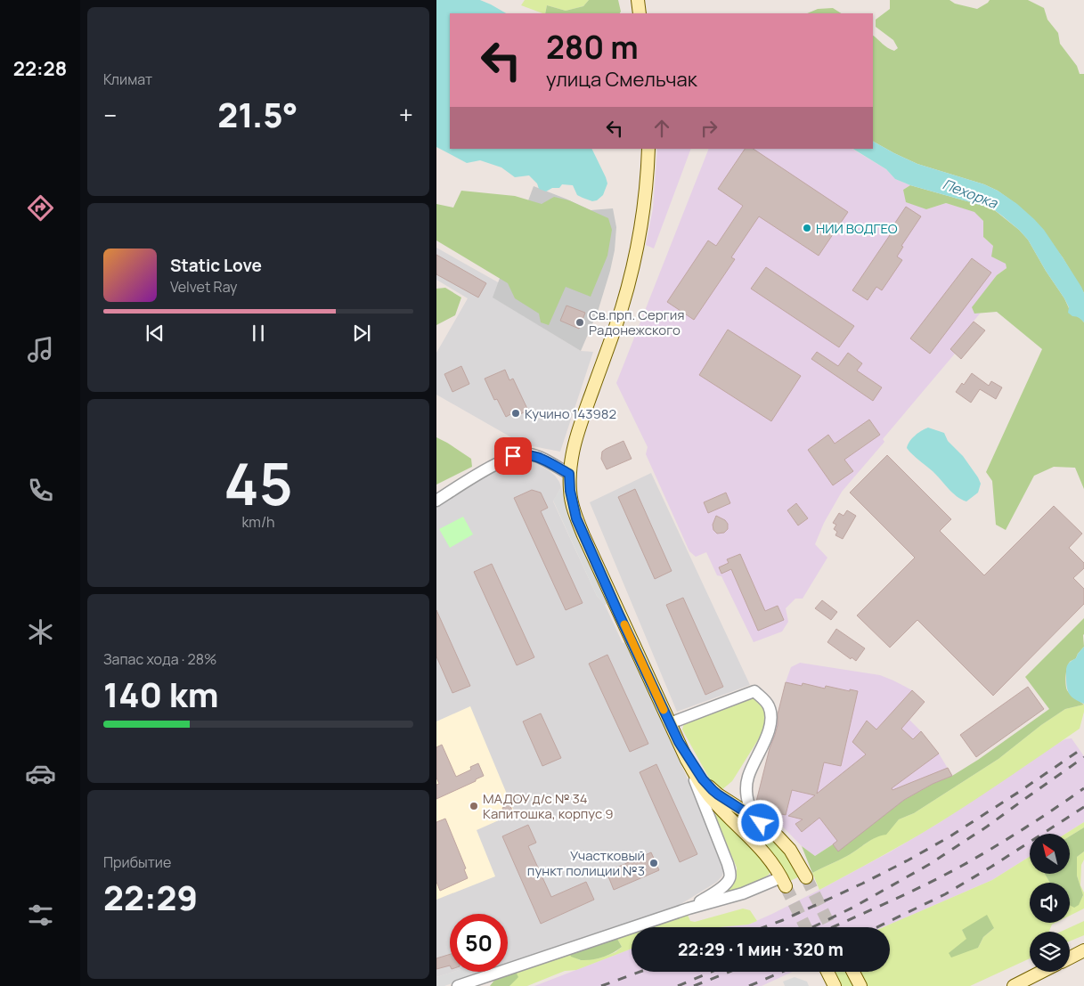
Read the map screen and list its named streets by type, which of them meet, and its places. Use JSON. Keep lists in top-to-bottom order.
{
  "water": ["Пехорка"],
  "places": [
    "НИИ ВОДГЕО",
    "Св.прп. Сергия Радонежского",
    "Кучино 143982",
    "МАДОУ д/с № 34 Капитошка, корпус 9",
    "Участковый пункт полиции №3"
  ],
  "north": "top left",
  "page": {
    "tabs": "22:28",
    "tile": [
      "Климат",
      ["45", "km/h"],
      ["Запас хода · 28%", "140 km"],
      ["Прибытие", "22:29"]
    ],
    "turn": ["280 m", "улица Смельчак"],
    "heat": ["−", "21.5°", "+"],
    "song": ["Static Love", "Velvet Ray"],
    "limit": "50",
    "trip": "22:29 · 1 мин · 320 m"
  }
}
